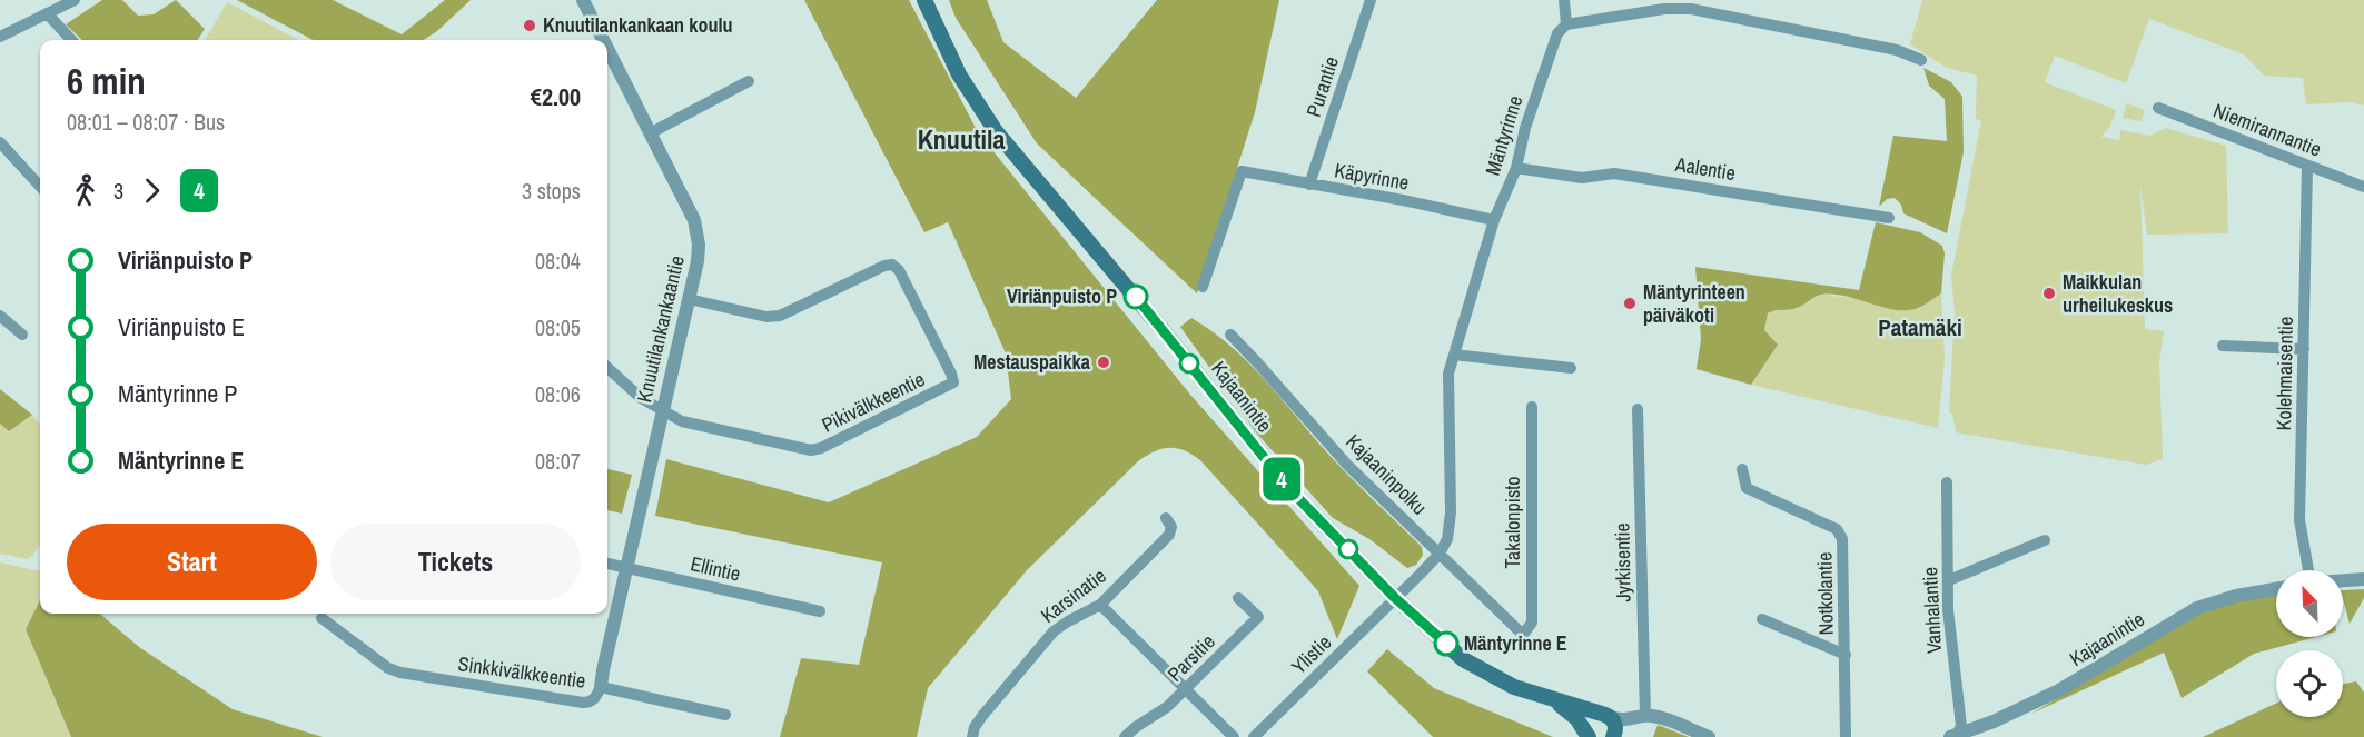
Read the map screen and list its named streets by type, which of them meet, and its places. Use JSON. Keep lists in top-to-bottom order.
{
  "streets": {
    "main road": ["Kajaanintie"],
    "street": [
      "Purantie",
      "Niemirannantie",
      "Mäntyrinne",
      "Aalentie",
      "Käpyrinne",
      "Knuutilankankaantie",
      "Kolehmaisentie",
      "Pikivälkkeentie",
      "Kajaaninpolku",
      "Takalonpisto",
      "Jyrkisentie",
      "Ellintie",
      "Notkolantie",
      "Karsinatie",
      "Vanhalantie",
      "Ylistie",
      "Parsitie",
      "Sinkkivälkkeentie"
    ]
  },
  "crossings": [
    ["Purantie", "Käpyrinne"],
    ["Niemirannantie", "Kolehmaisentie"],
    ["Mäntyrinne", "Aalentie"],
    ["Mäntyrinne", "Käpyrinne"],
    ["Mäntyrinne", "Kajaanintie"],
    ["Mäntyrinne", "Kajaaninpolku"],
    ["Mäntyrinne", "Ylistie"],
    ["Knuutilankankaantie", "Pikivälkkeentie"],
    ["Knuutilankankaantie", "Ellintie"],
    ["Knuutilankankaantie", "Sinkkivälkkeentie"],
    ["Kajaanintie", "Vanhalantie"],
    ["Kajaanintie", "Ylistie"],
    ["Kajaaninpolku", "Takalonpisto"]
  ],
  "districts": ["Knuutila", "Patamäki"],
  "places": [
    "Knuutilankankaan koulu",
    "Maikkulan urheilukeskus",
    "Viriänpuisto P",
    "Mäntyrinteen päiväkoti",
    "Mestauspaikka",
    "Mäntyrinne E"
  ],
  "lines": ["bus line 4"],
  "north": "top left",
  "page": {
    "on_map": "4",
    "heading": ["6 min", "08:01 – 08:07 · Bus", "€2.00"],
    "legs": ["3", "4", "3 stops"],
    "list": [
      {
        "name": "Viriänpuisto P",
        "value": "08:04"
      },
      {
        "name": "Viriänpuisto E",
        "value": "08:05"
      },
      {
        "name": "Mäntyrinne P",
        "value": "08:06"
      },
      {
        "name": "Mäntyrinne E",
        "value": "08:07"
      }
    ],
    "buttons": ["Start", "Tickets"]
  }
}
